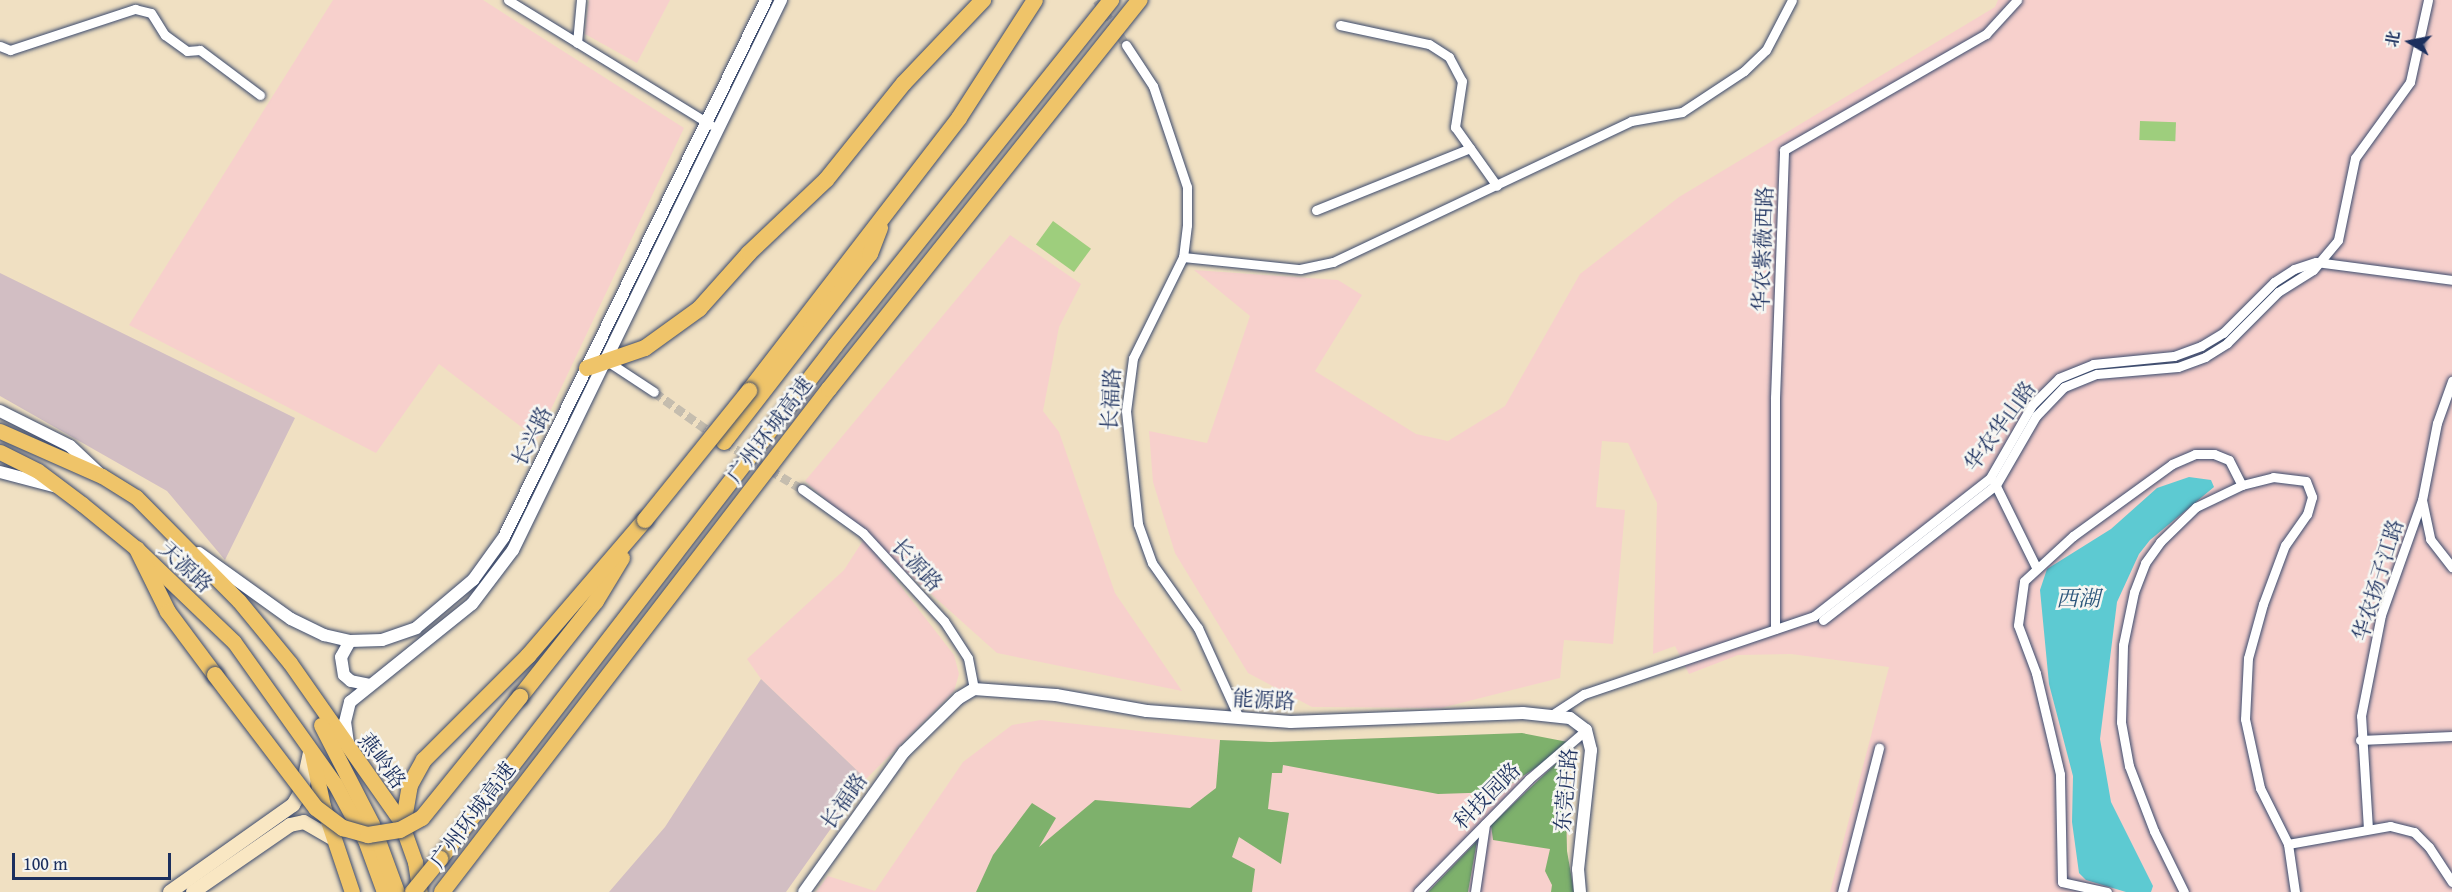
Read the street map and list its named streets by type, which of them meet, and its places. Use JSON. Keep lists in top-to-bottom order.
{
  "streets": {
    "highway": ["广州环城高速", "天源路", "燕岭路"],
    "street": [
      "华农紫薇西路",
      "长福路",
      "华农华山路",
      "长兴路",
      "长源路",
      "华农扬子江路",
      "能源路",
      "东莞庄路",
      "科技园路"
    ]
  },
  "crossings": [
    ["华农紫薇西路", "华农华山路"],
    ["长福路", "长源路"],
    ["长福路", "能源路"],
    ["华农华山路", "能源路"],
    ["华农华山路", "东莞庄路"],
    ["长兴路", "天源路"],
    ["长兴路", "燕岭路"],
    ["长源路", "能源路"],
    ["天源路", "燕岭路"],
    ["能源路", "东莞庄路"],
    ["东莞庄路", "科技园路"]
  ],
  "water": ["西湖"],
  "scale_bar": "100 m",
  "north": "left"
}
